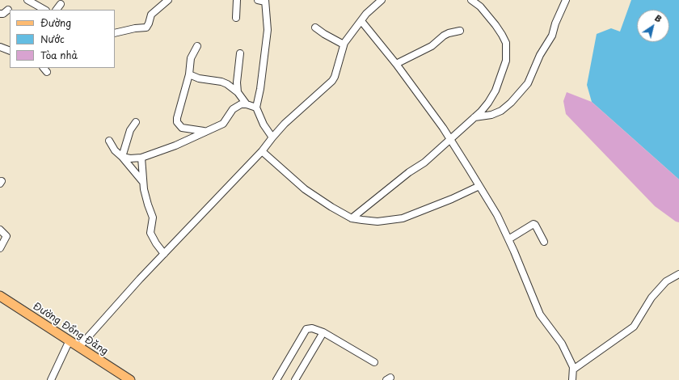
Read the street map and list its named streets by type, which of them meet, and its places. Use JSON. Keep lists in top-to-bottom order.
{
  "streets": {
    "main road": ["Đường Đồng Đăng"]
  },
  "legend": ["Đường", "Nước", "Tòa nhà"],
  "north": "top right"
}
